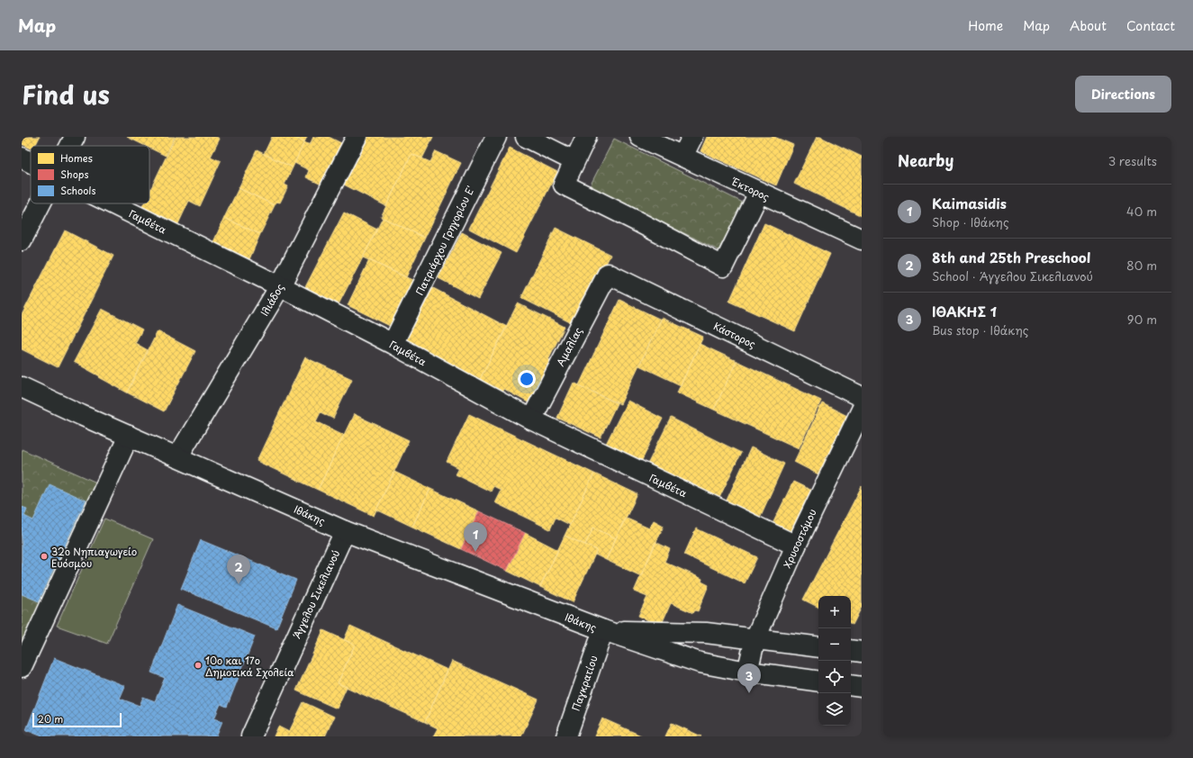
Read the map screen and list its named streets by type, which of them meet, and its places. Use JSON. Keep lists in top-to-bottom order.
{
  "streets": {
    "street": [
      "Έκτορος",
      "Γαμβέτα",
      "Πατριάρχου Γρηγορίου Ε'",
      "Ιλιάδος",
      "Κάστορος",
      "Αμαλίας",
      "Ιθάκης",
      "Χρυσοστόμου",
      "Άγγελου Σικελιανού",
      "Παγκρατίου"
    ]
  },
  "crossings": [
    ["Γαμβέτα", "Πατριάρχου Γρηγορίου Ε'"],
    ["Γαμβέτα", "Ιλιάδος"],
    ["Γαμβέτα", "Αμαλίας"],
    ["Γαμβέτα", "Χρυσοστόμου"],
    ["Ιλιάδος", "Ιθάκης"],
    ["Κάστορος", "Αμαλίας"],
    ["Ιθάκης", "Χρυσοστόμου"],
    ["Ιθάκης", "Άγγελου Σικελιανού"],
    ["Ιθάκης", "Παγκρατίου"]
  ],
  "places": ["32ο Νηπιαγωγείο Ευόσμου", "10ο και 17ο Δημοτικά Σχολεία"],
  "legend": ["Homes", "Shops", "Schools"],
  "scale_bar": "20 m",
  "page": {
    "header": "Map",
    "nav": [
      "Home",
      "Map",
      "About",
      "Contact"
    ],
    "title": "Find us",
    "buttons": "Directions",
    "heading": ["Nearby", "3 results"],
    "list": [
      {
        "mark": "1",
        "name": "Kaimasidis",
        "note": "Shop · Ιθάκης",
        "value": "40 m"
      },
      {
        "mark": "2",
        "name": "8th and 25th Preschool",
        "note": "School · Άγγελου Σικελιανού",
        "value": "80 m"
      },
      {
        "mark": "3",
        "name": "ΙΘΑΚΗΣ 1",
        "note": "Bus stop · Ιθάκης",
        "value": "90 m"
      }
    ],
    "pins": ["1", "2", "3"],
    "map_buttons": ["+", "−"],
    "scale": "20 m"
  }
}
